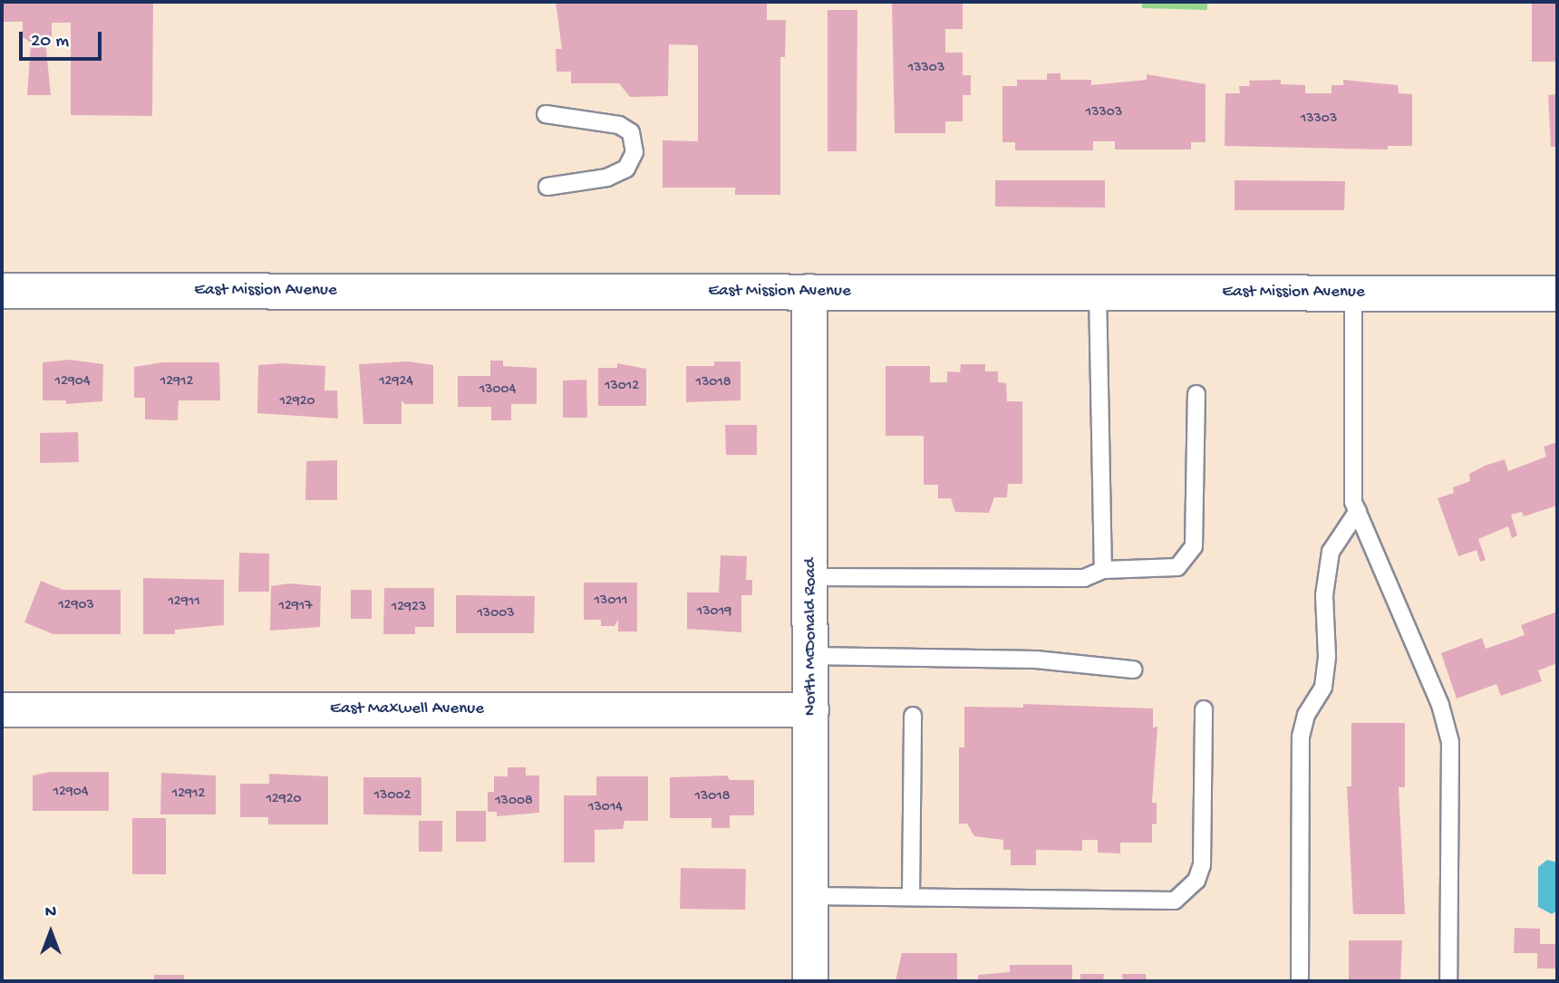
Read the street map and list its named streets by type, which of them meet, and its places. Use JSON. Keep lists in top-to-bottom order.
{
  "streets": {
    "street": ["East Mission Avenue", "North McDonald Road", "East Maxwell Avenue"]
  },
  "crossings": [
    ["East Mission Avenue", "North McDonald Road"],
    ["North McDonald Road", "East Maxwell Avenue"]
  ],
  "house_numbers": [
    "13303",
    "13303",
    "13303",
    "12904",
    "12912",
    "12924",
    "13018",
    "13012",
    "13004",
    "12920",
    "13011",
    "12911",
    "12903",
    "12917",
    "12923",
    "13019",
    "13003",
    "12904",
    "12912",
    "13002",
    "13018",
    "12920",
    "13008",
    "13014"
  ],
  "scale_bar": "20 m",
  "north": "top"
}
